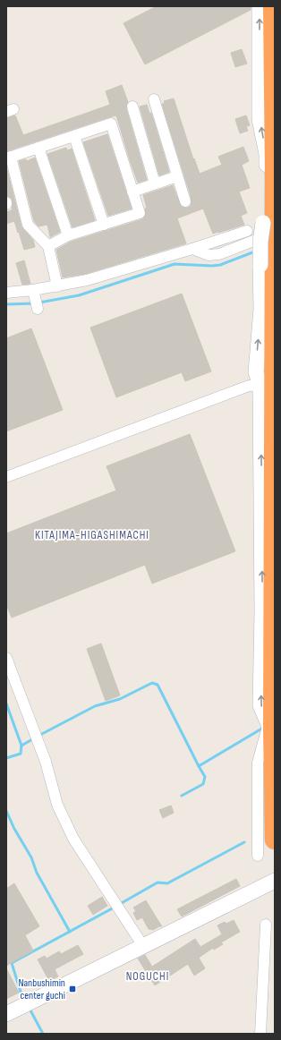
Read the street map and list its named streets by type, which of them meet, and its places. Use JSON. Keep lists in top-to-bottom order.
{
  "districts": ["KITAJIMA-HIGASHIMACHI", "NOGUCHI"],
  "places": {
    "transit": ["Nanbushimin center guchi"]
  }
}
